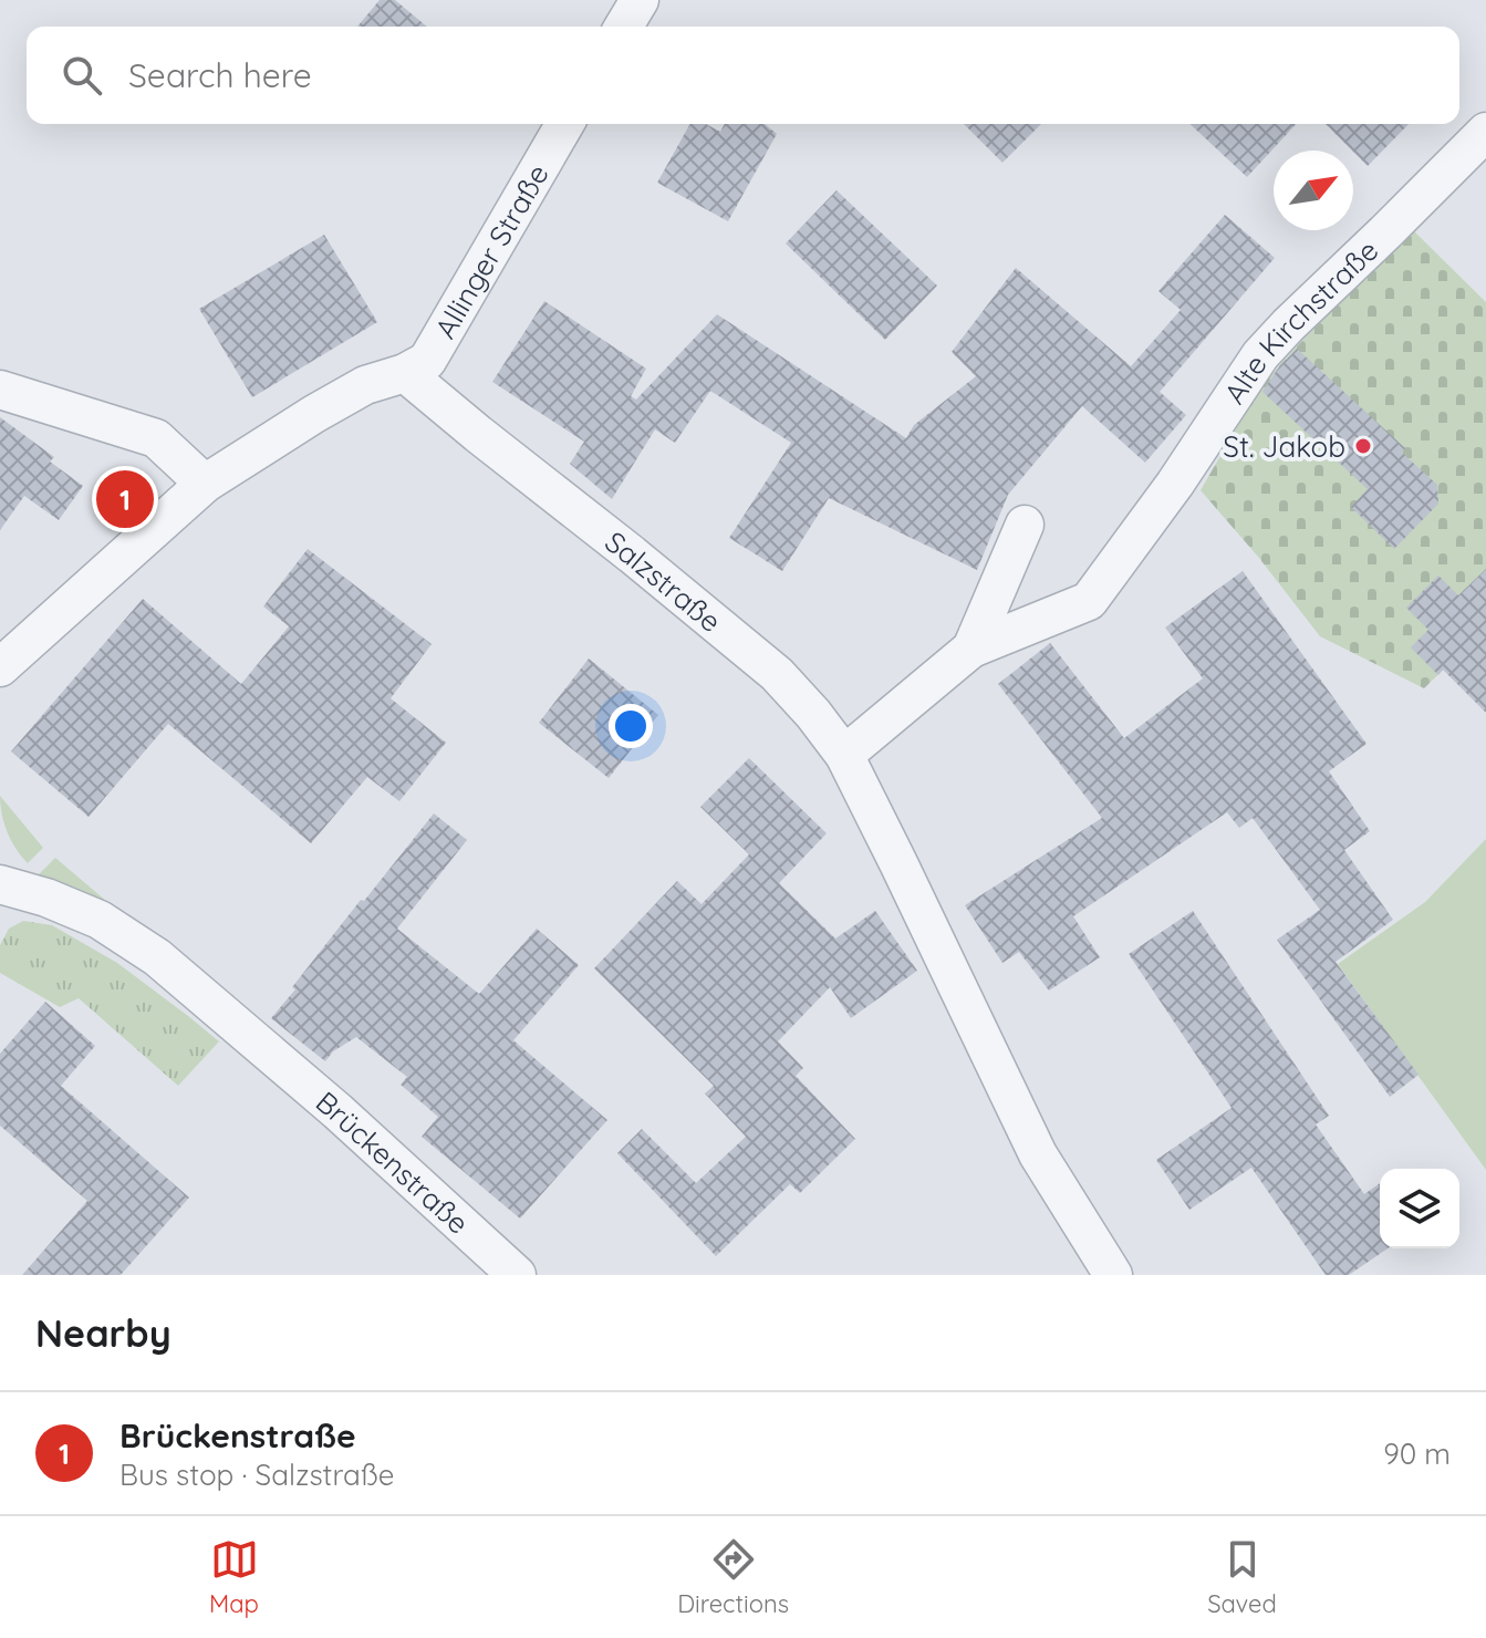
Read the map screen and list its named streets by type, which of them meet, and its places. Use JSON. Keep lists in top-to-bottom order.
{
  "streets": {
    "street": [
      "Allinger Straße",
      "Alte Kirchstraße",
      "Salzstraße",
      "Brückenstraße"
    ]
  },
  "crossings": [
    ["Allinger Straße", "Salzstraße"],
    ["Alte Kirchstraße", "Salzstraße"]
  ],
  "places": ["St. Jakob"],
  "north": "top right",
  "page": {
    "search": "Search here",
    "pins": "1",
    "heading": "Nearby",
    "list": [
      {
        "mark": "1",
        "name": "Brückenstraße",
        "note": "Bus stop · Salzstraße",
        "value": "90 m"
      }
    ],
    "nav": ["Map", "Directions", "Saved"]
  }
}
